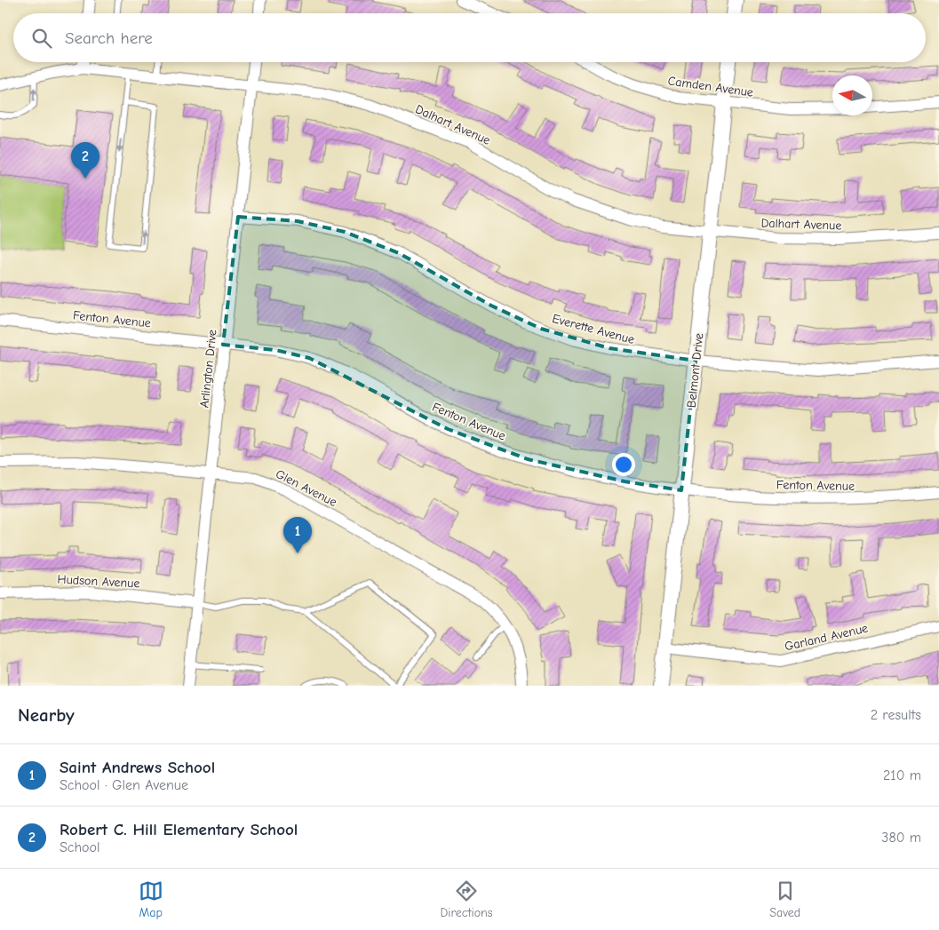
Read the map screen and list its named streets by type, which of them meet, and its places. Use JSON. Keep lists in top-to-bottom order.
{
  "streets": {
    "street": [
      "Camden Avenue",
      "Dalhart Avenue",
      "Fenton Avenue",
      "Everette Avenue",
      "Arlington Drive",
      "Belmont Drive",
      "Glen Avenue",
      "Hudson Avenue",
      "Garland Avenue"
    ]
  },
  "crossings": [
    ["Camden Avenue", "Belmont Drive"],
    ["Dalhart Avenue", "Arlington Drive"],
    ["Dalhart Avenue", "Belmont Drive"],
    ["Fenton Avenue", "Arlington Drive"],
    ["Fenton Avenue", "Belmont Drive"],
    ["Everette Avenue", "Arlington Drive"],
    ["Everette Avenue", "Belmont Drive"],
    ["Arlington Drive", "Glen Avenue"],
    ["Arlington Drive", "Hudson Avenue"],
    ["Belmont Drive", "Garland Avenue"]
  ],
  "north": "left",
  "page": {
    "search": "Search here",
    "pins": ["2", "1"],
    "heading": ["Nearby", "2 results"],
    "list": [
      {
        "mark": "1",
        "name": "Saint Andrews School",
        "note": "School · Glen Avenue",
        "value": "210 m"
      },
      {
        "mark": "2",
        "name": "Robert C. Hill Elementary School",
        "note": "School",
        "value": "380 m"
      }
    ],
    "nav": ["Map", "Directions", "Saved"]
  }
}
